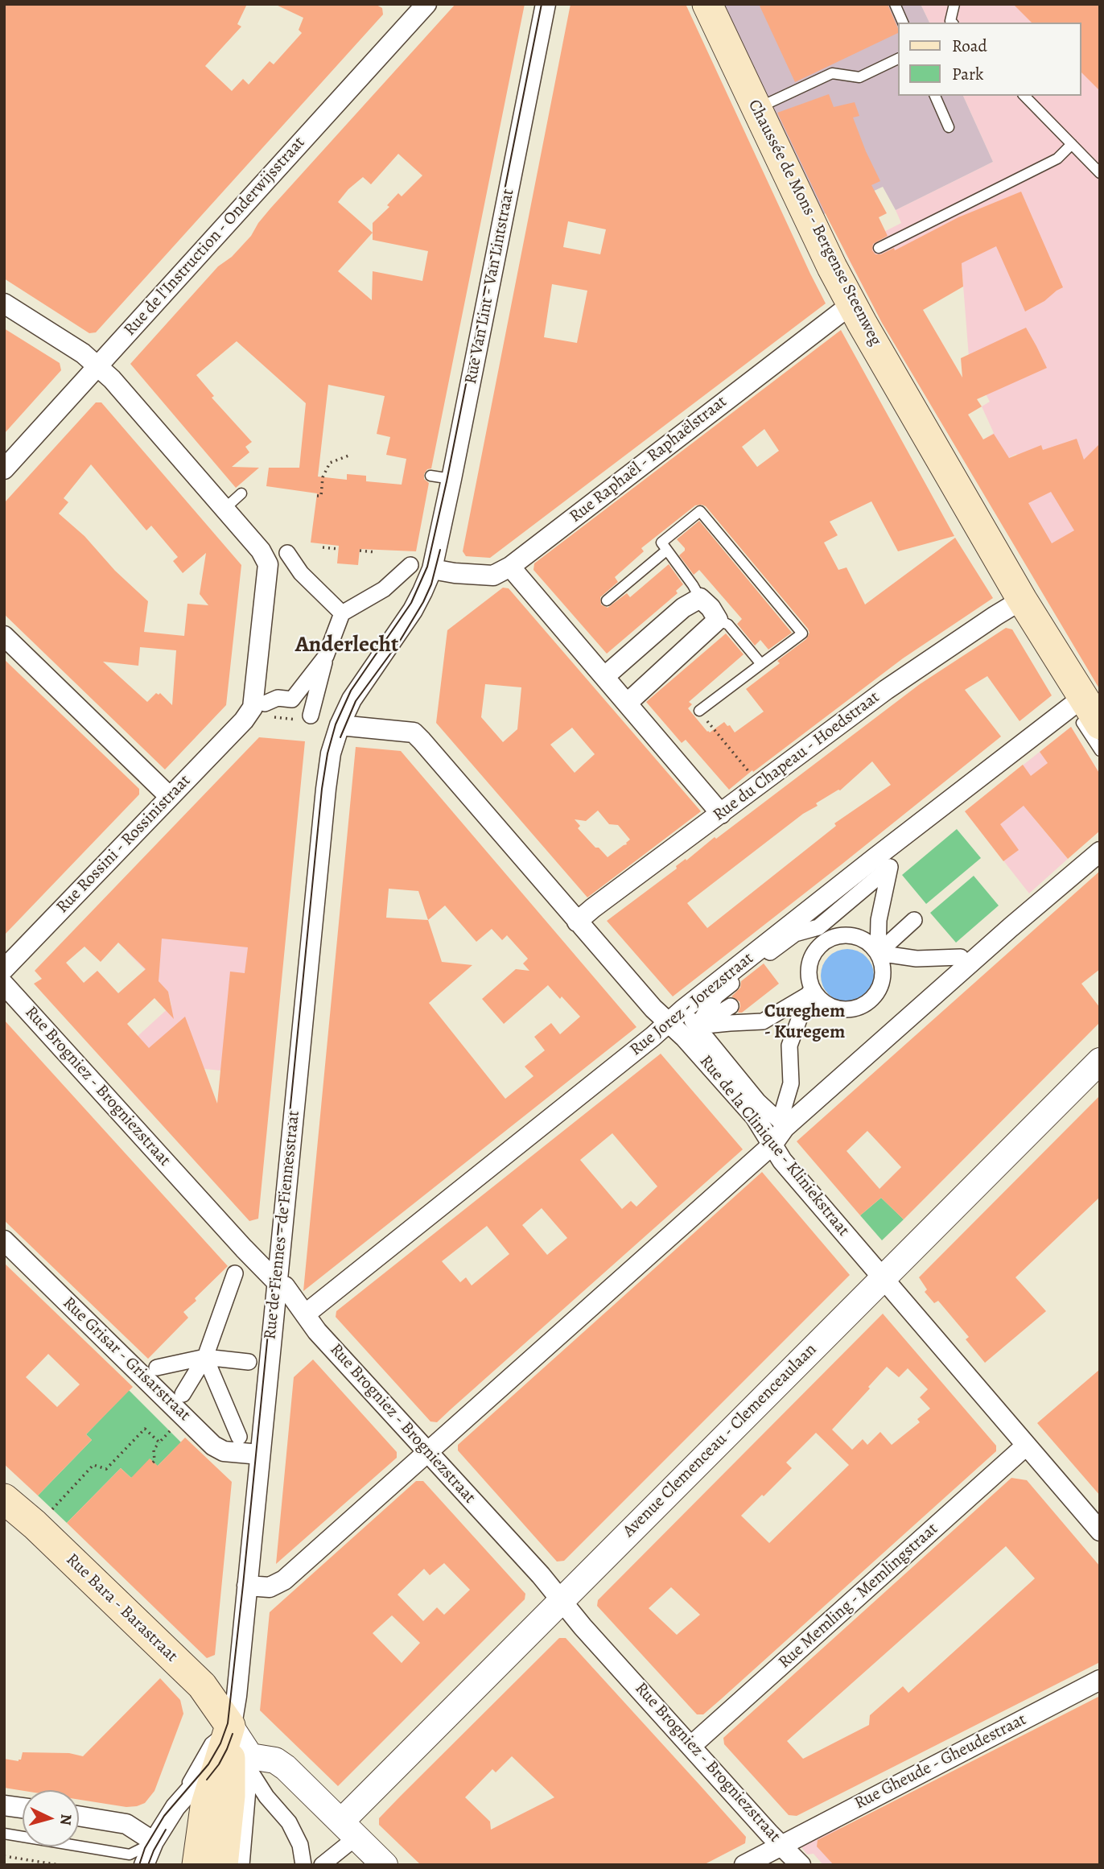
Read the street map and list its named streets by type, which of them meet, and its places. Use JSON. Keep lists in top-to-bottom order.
{
  "streets": {
    "main road": ["Chaussée de Mons - Bergense Steenweg", "Rue Bara - Barastraat"],
    "street": [
      "Rue de l'Instruction - Onderwijsstraat",
      "Rue Van Lint - Van Lintstraat",
      "Rue Raphaël - Raphaëlstraat",
      "Rue du Chapeau - Hoedstraat",
      "Rue Rossini - Rossinistraat",
      "Rue Jorez - Jorezstraat",
      "Rue Brogniez - Brogniezstraat",
      "Rue de la Clinique - Kliniekstraat",
      "Rue de Fiennes - de Fiennesstraat",
      "Rue Grisar - Grisarstraat",
      "Avenue Clemenceau - Clemenceaulaan",
      "Rue Memling - Memlingstraat",
      "Rue Gheude - Gheudestraat"
    ]
  },
  "crossings": [
    ["Chaussée de Mons - Bergense Steenweg", "Rue Raphaël - Raphaëlstraat"],
    ["Chaussée de Mons - Bergense Steenweg", "Rue du Chapeau - Hoedstraat"],
    ["Chaussée de Mons - Bergense Steenweg", "Rue Jorez - Jorezstraat"],
    ["Rue Van Lint - Van Lintstraat", "Rue Raphaël - Raphaëlstraat"],
    ["Rue Van Lint - Van Lintstraat", "Rue de Fiennes - de Fiennesstraat"],
    ["Rue Raphaël - Raphaëlstraat", "Rue de Fiennes - de Fiennesstraat"],
    ["Rue du Chapeau - Hoedstraat", "Rue de la Clinique - Kliniekstraat"],
    ["Rue Jorez - Jorezstraat", "Rue Brogniez - Brogniezstraat"],
    ["Rue Jorez - Jorezstraat", "Rue de la Clinique - Kliniekstraat"],
    ["Rue Brogniez - Brogniezstraat", "Rue de Fiennes - de Fiennesstraat"],
    ["Rue Brogniez - Brogniezstraat", "Avenue Clemenceau - Clemenceaulaan"],
    ["Rue Brogniez - Brogniezstraat", "Rue Memling - Memlingstraat"],
    ["Rue Brogniez - Brogniezstraat", "Rue Gheude - Gheudestraat"],
    ["Rue de la Clinique - Kliniekstraat", "Rue de Fiennes - de Fiennesstraat"],
    ["Rue de la Clinique - Kliniekstraat", "Avenue Clemenceau - Clemenceaulaan"],
    ["Rue de la Clinique - Kliniekstraat", "Rue Memling - Memlingstraat"],
    ["Rue de Fiennes - de Fiennesstraat", "Rue Grisar - Grisarstraat"],
    ["Rue de Fiennes - de Fiennesstraat", "Rue Bara - Barastraat"]
  ],
  "districts": ["Anderlecht", "Cureghem - Kuregem"],
  "legend": ["Road", "Park"],
  "north": "right"
}
